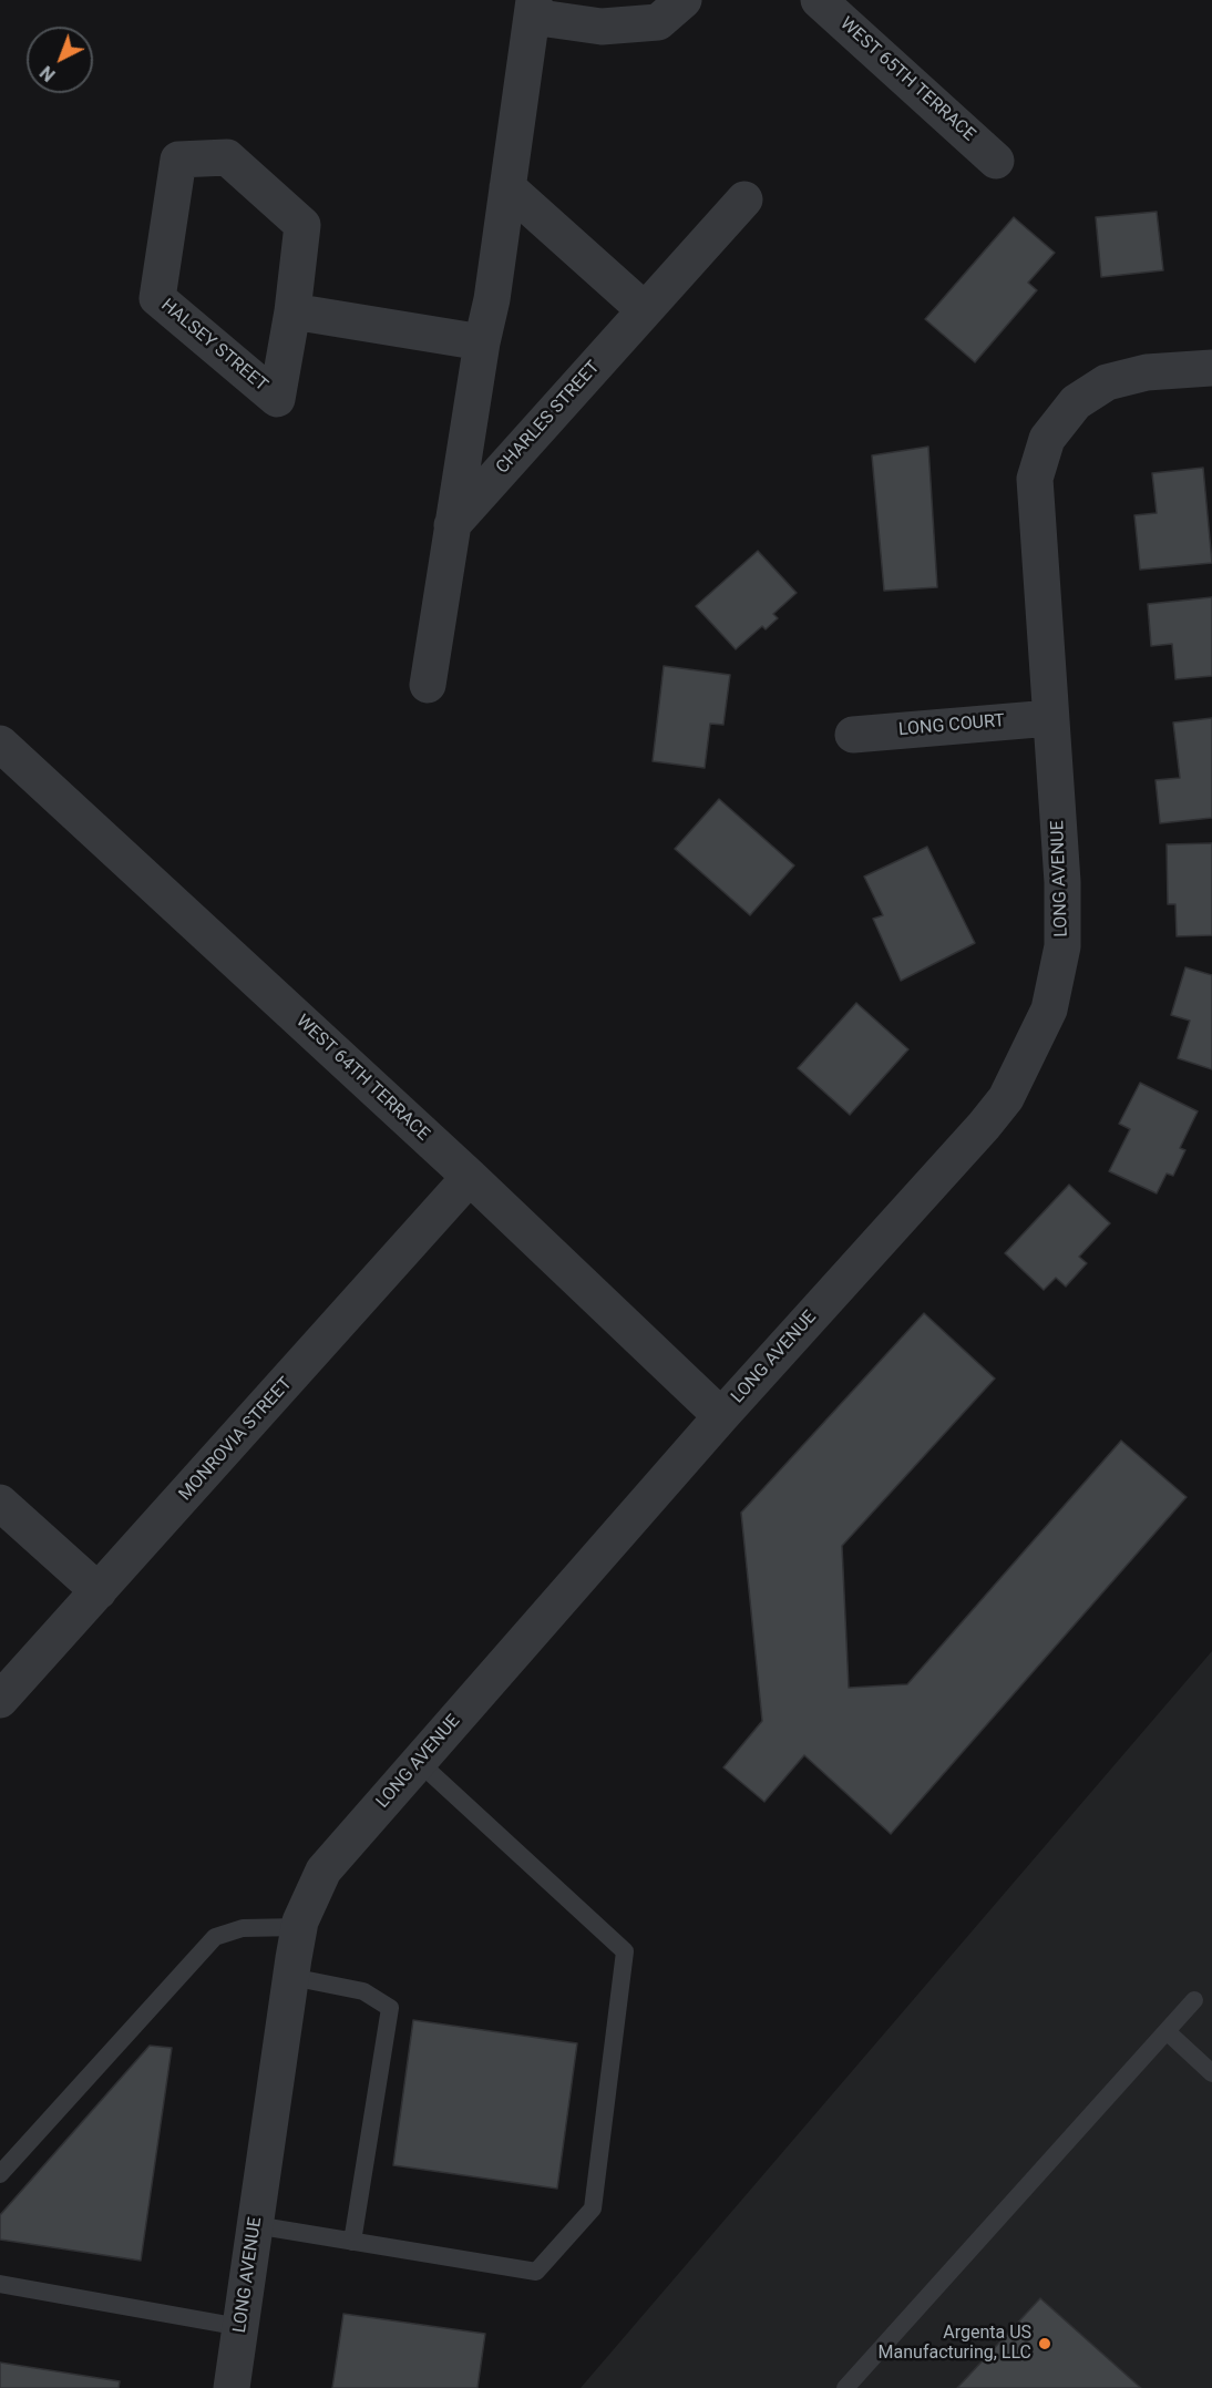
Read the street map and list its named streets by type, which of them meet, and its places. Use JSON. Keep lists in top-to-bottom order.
{
  "streets": {
    "street": [
      "WEST 65TH TERRACE",
      "HALSEY STREET",
      "CHARLES STREET",
      "LONG COURT",
      "LONG AVENUE",
      "WEST 64TH TERRACE",
      "MONROVIA STREET"
    ]
  },
  "crossings": [
    ["LONG COURT", "LONG AVENUE"],
    ["LONG AVENUE", "WEST 64TH TERRACE"],
    ["WEST 64TH TERRACE", "MONROVIA STREET"]
  ],
  "places": ["Argenta US Manufacturing, LLC"],
  "north": "bottom left"
}
